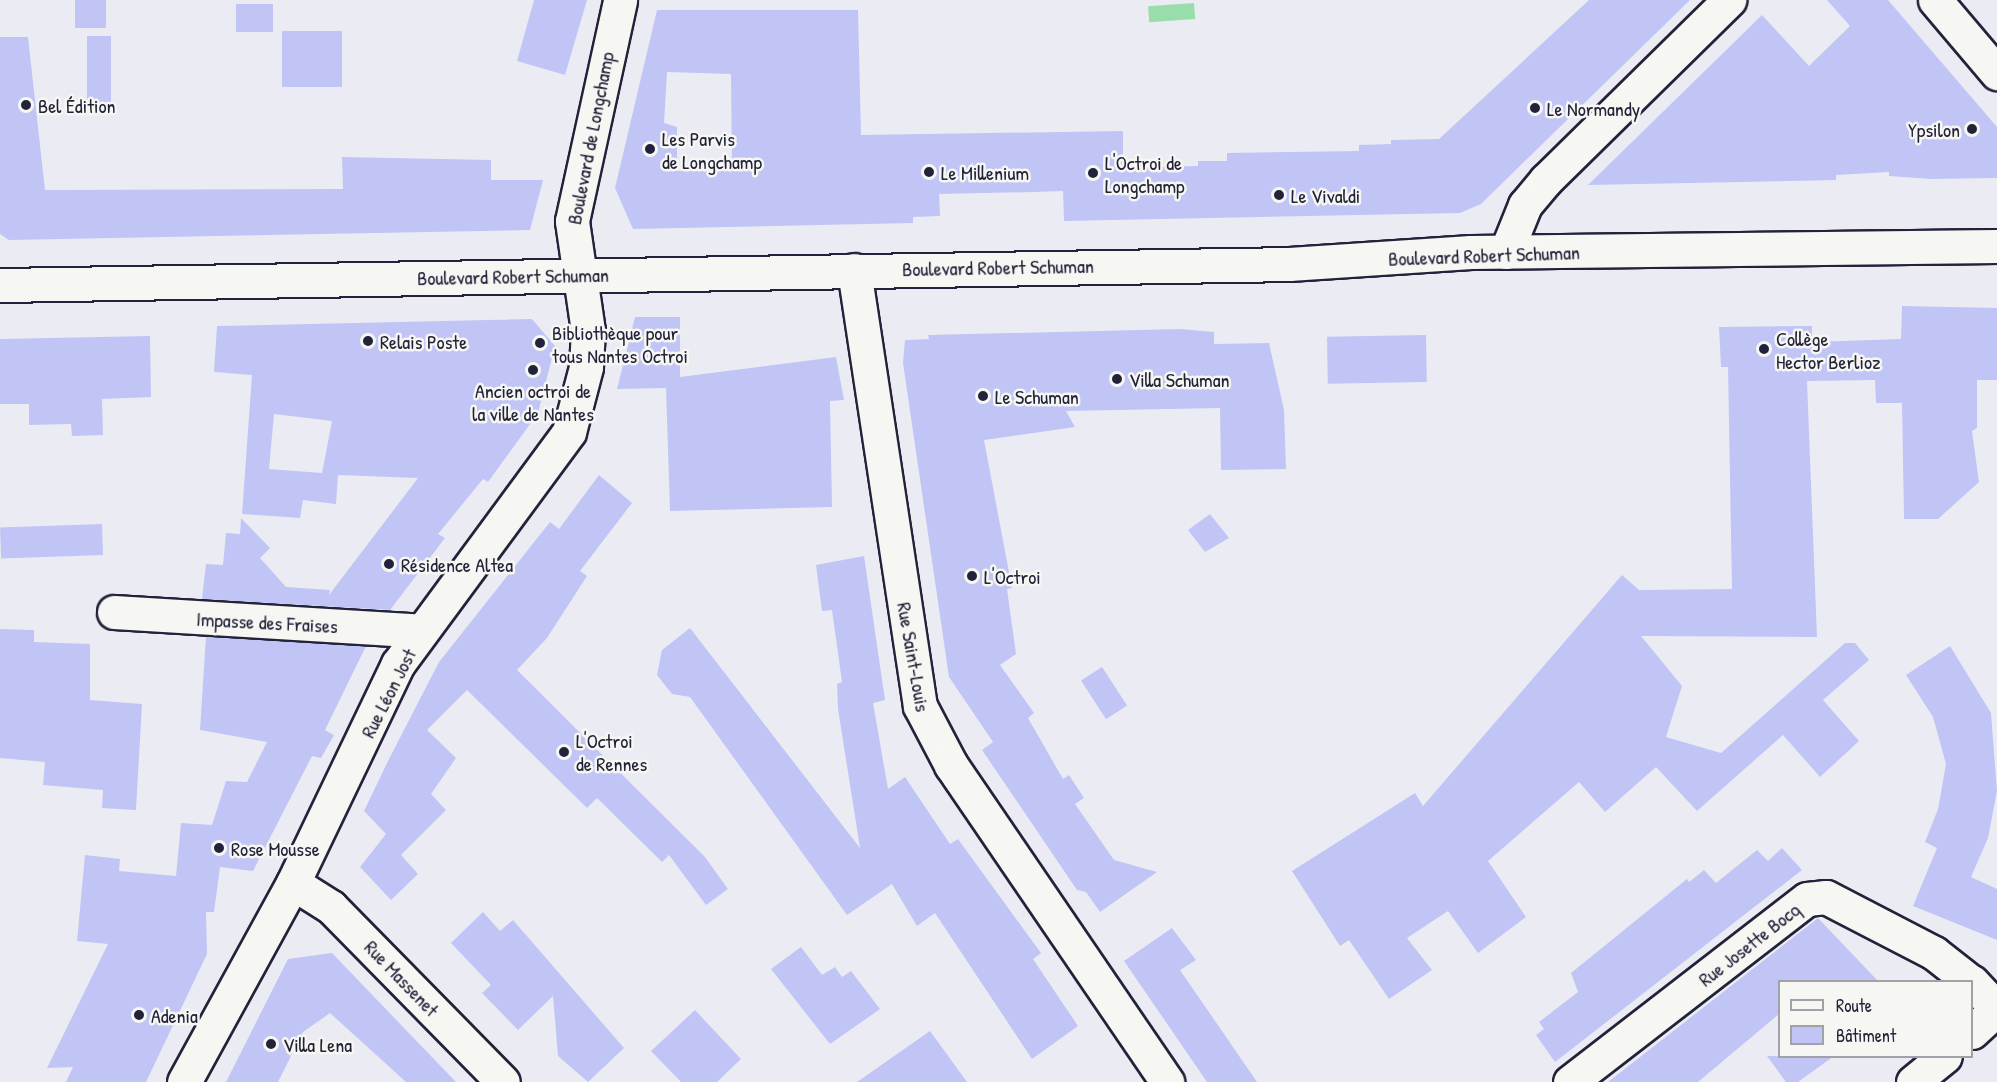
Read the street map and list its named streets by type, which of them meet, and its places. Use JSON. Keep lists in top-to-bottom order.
{
  "streets": {
    "street": [
      "Boulevard de Longchamp",
      "Boulevard Robert Schuman",
      "Impasse des Fraises",
      "Rue Saint-Louis",
      "Rue Léon Jost",
      "Rue Josette Bocq",
      "Rue Massenet"
    ]
  },
  "crossings": [
    ["Boulevard de Longchamp", "Boulevard Robert Schuman"],
    ["Boulevard de Longchamp", "Rue Léon Jost"],
    ["Boulevard Robert Schuman", "Rue Saint-Louis"],
    ["Boulevard Robert Schuman", "Rue Léon Jost"],
    ["Impasse des Fraises", "Rue Léon Jost"],
    ["Rue Léon Jost", "Rue Massenet"]
  ],
  "places": [
    "Bel Édition",
    "Le Normandy",
    "Ypsilon",
    "Les Parvis de Longchamp",
    "Le Millenium",
    "L'Octroi de Longchamp",
    "Le Vivaldi",
    "Relais Poste",
    "Bibliothèque pour tous Nantes Octroi",
    "Collège Hector Berlioz",
    "Ancien octroi de la ville de Nantes",
    "Villa Schuman",
    "Le Schuman",
    "Résidence Altea",
    "L'Octroi",
    "L'Octroi de Rennes",
    "Rose Mousse",
    "Adenia",
    "Villa Lena"
  ],
  "legend": ["Route", "Bâtiment"]
}
